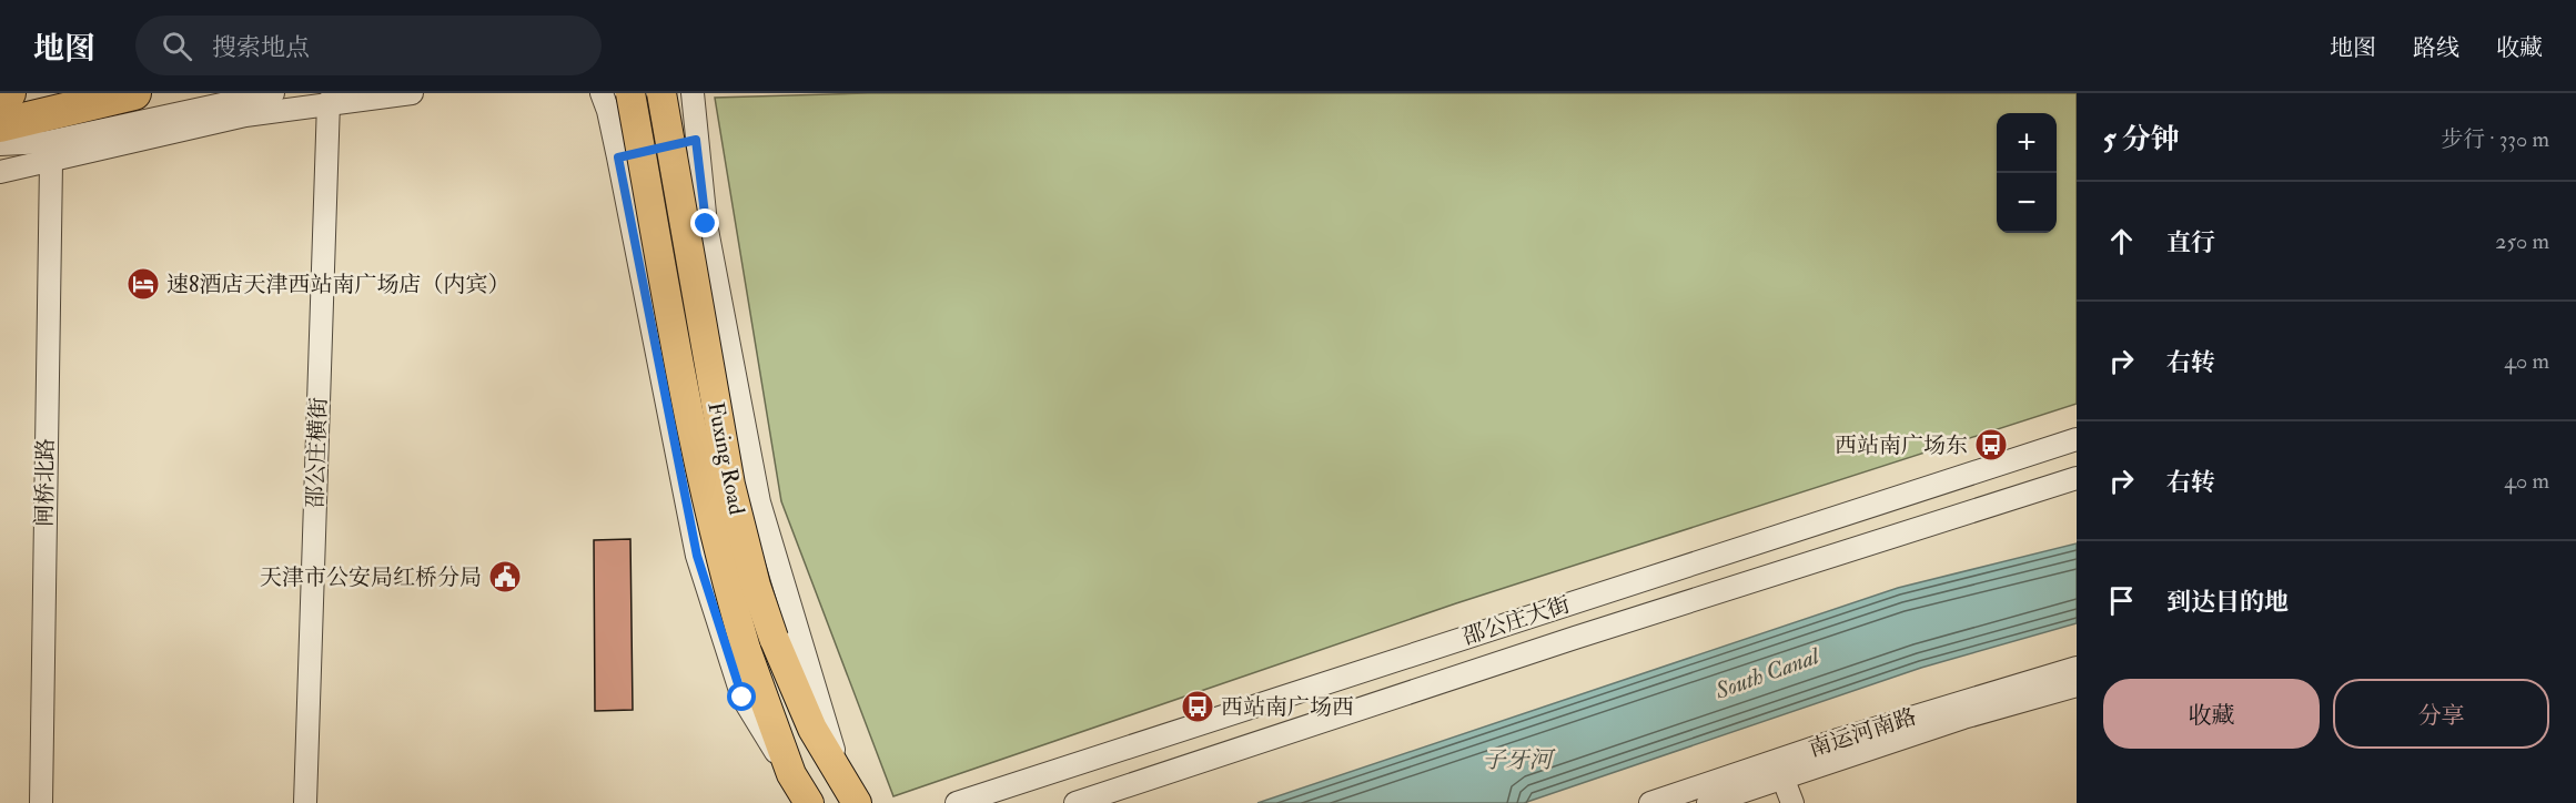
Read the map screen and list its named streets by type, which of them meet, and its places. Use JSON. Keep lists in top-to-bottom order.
{
  "streets": {
    "main road": ["Fuxing Road"],
    "street": [
      "邵公庄横街",
      "闸桥北路",
      "邵公庄大街",
      "南运河南路"
    ]
  },
  "water": ["South Canal", "子牙河"],
  "places": {
    "hotel": ["速8酒店天津西站南广场店（内宾）"],
    "bus stop": ["西站南广场东", "西站南广场西"],
    "public building": ["天津市公安局红桥分局"]
  },
  "page": {
    "header": "地图",
    "search": "搜索地点",
    "nav": ["地图", "路线", "收藏"],
    "heading": ["5 分钟", "步行 · 330 m"],
    "map_buttons": ["+", "−"],
    "list": [
      ["直行", "250 m"],
      ["右转", "40 m"],
      ["右转", "40 m"],
      "到达目的地"
    ],
    "buttons": ["收藏", "分享"]
  }
}
